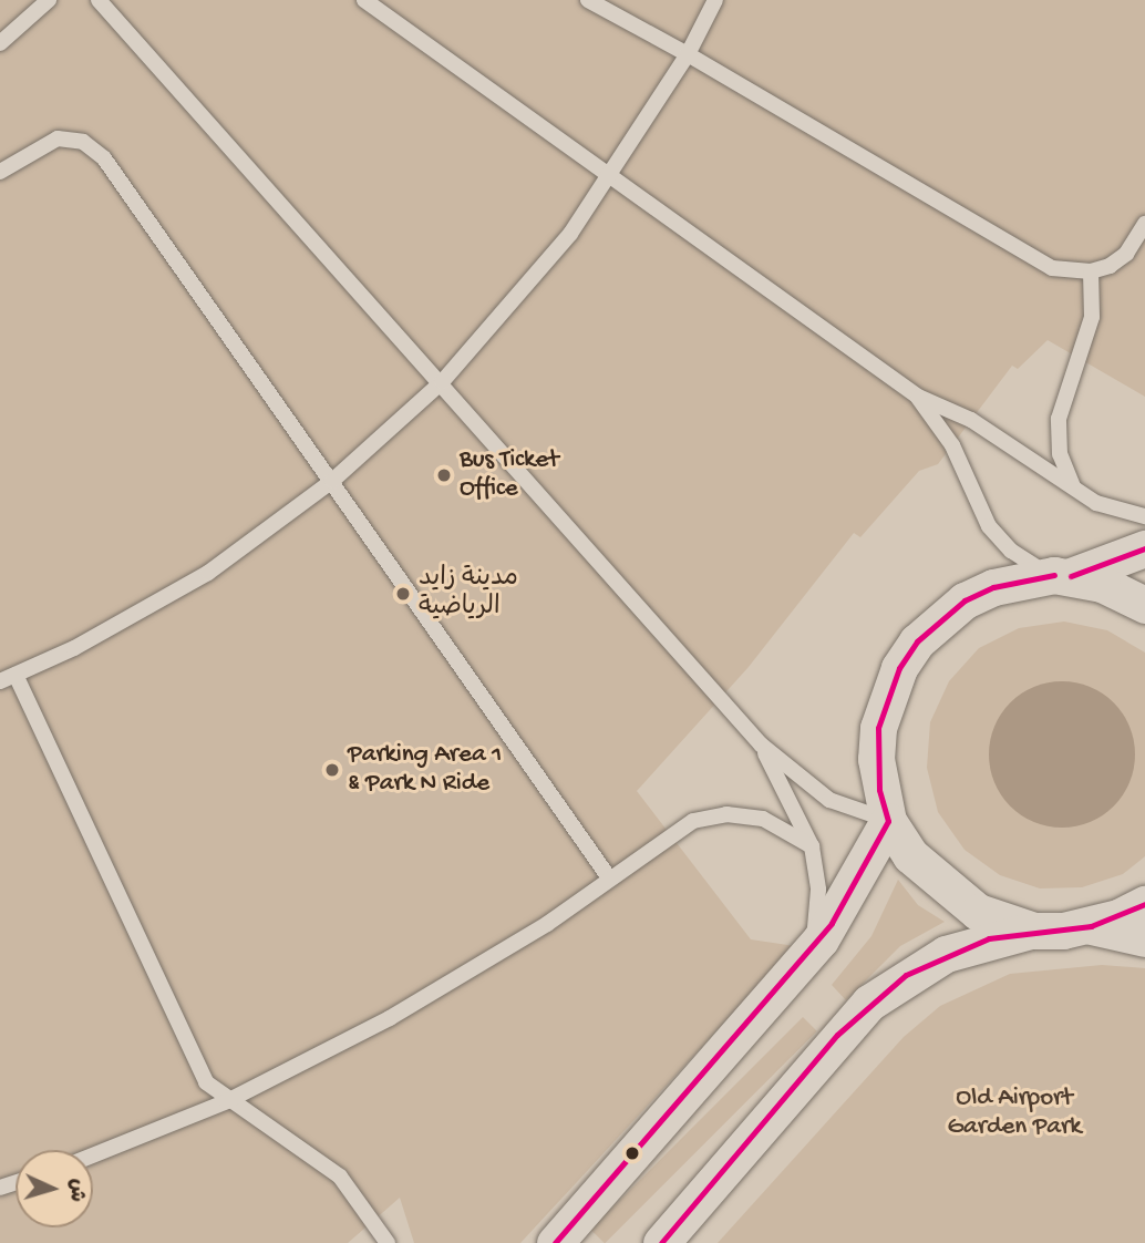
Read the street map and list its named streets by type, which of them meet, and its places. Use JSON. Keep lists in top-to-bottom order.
{
  "parks": ["Old Airport Garden Park"],
  "places": ["Bus Ticket Office", "مدينة زايد الرياضية", "Parking Area 1 & Park N Ride"],
  "north": "right"
}
